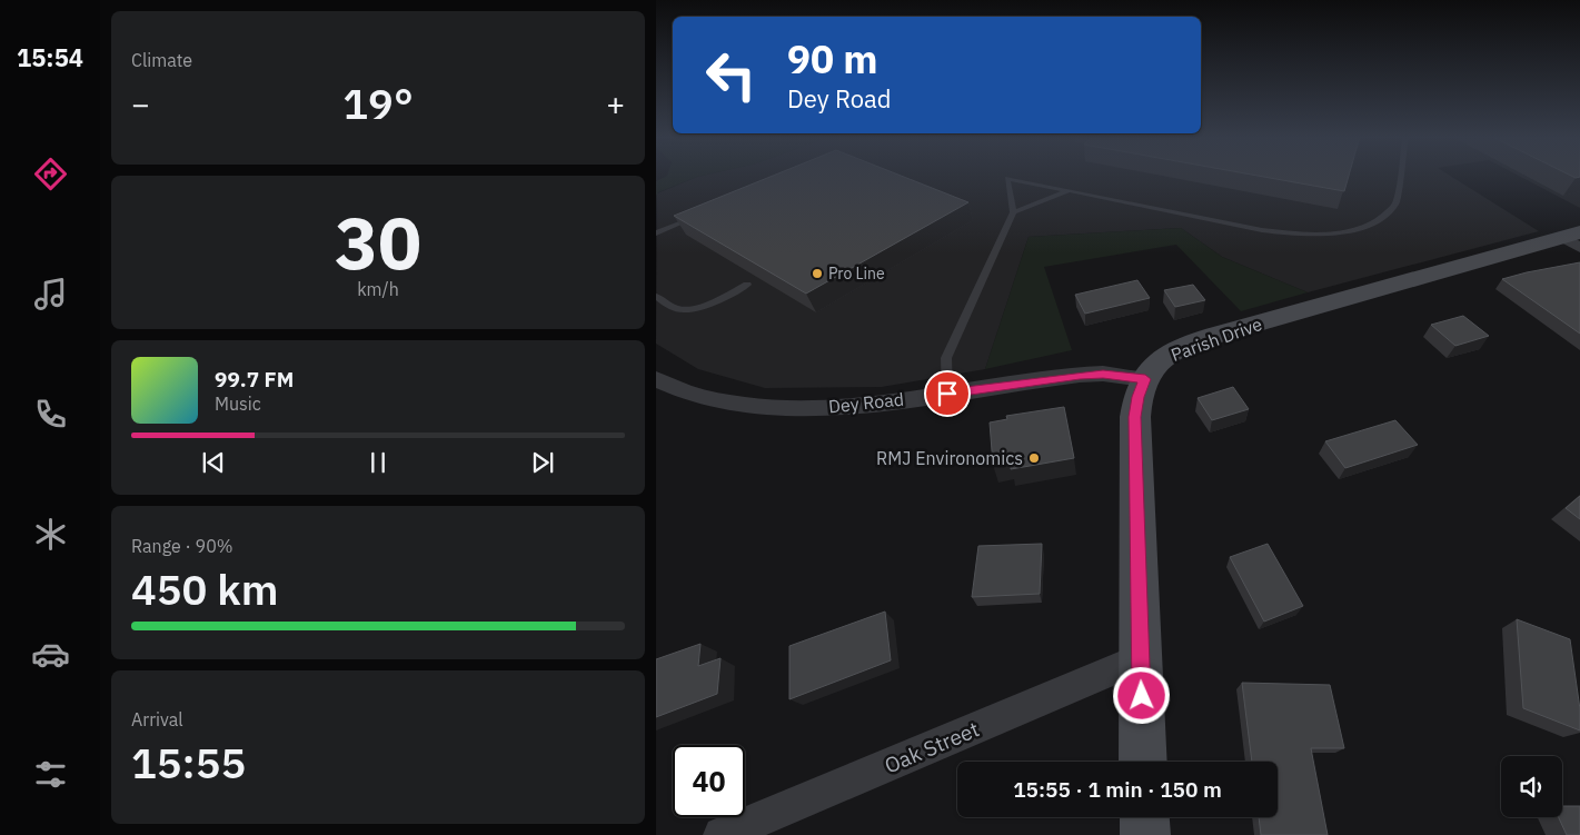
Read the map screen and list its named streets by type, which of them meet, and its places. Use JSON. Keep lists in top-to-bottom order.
{
  "streets": {
    "street": ["Parish Drive", "Dey Road", "Oak Street"]
  },
  "crossings": [
    ["Parish Drive", "Dey Road"],
    ["Parish Drive", "Oak Street"]
  ],
  "places": ["Pro Line", "RMJ Environomics"],
  "page": {
    "tabs": "15:54",
    "tile": [
      "Climate",
      ["30", "km/h"],
      ["Range · 90%", "450 km"],
      ["Arrival", "15:55"]
    ],
    "turn": ["90 m", "Dey Road"],
    "heat": ["−", "19°", "+"],
    "song": ["99.7 FM", "Music"],
    "limit": "40",
    "trip": "15:55 · 1 min · 150 m"
  }
}
